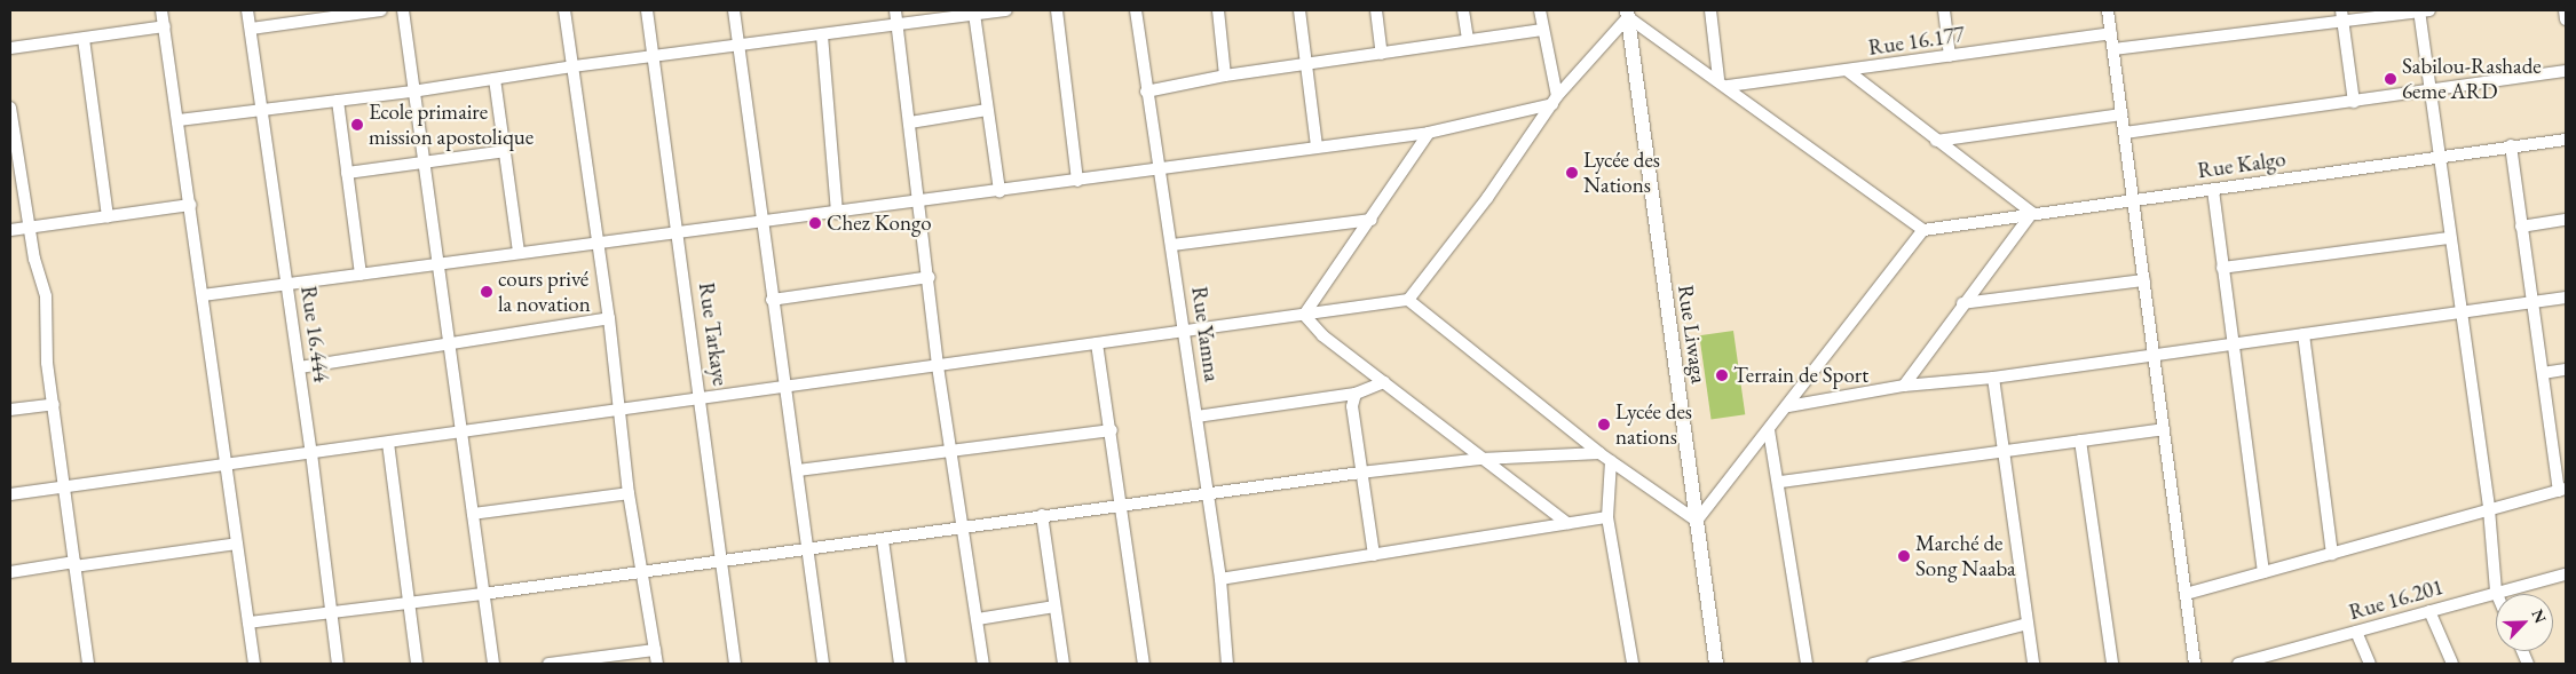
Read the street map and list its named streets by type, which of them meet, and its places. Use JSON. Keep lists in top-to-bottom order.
{
  "streets": {
    "main road": ["Rue Liwaga"],
    "street": [
      "Rue 16.177",
      "Rue Kalgo",
      "Rue 16.444",
      "Rue Tarkaye",
      "Rue Yamna",
      "Rue 16.201"
    ]
  },
  "places": [
    "Sabilou-Rashade 6eme ARD",
    "Ecole primaire mission apostolique",
    "Lycée des Nations",
    "Chez Kongo",
    "cours privé la novation",
    "Terrain de Sport",
    "Lycée des nations",
    "Marché de Song Naaba"
  ],
  "north": "top right"
}
